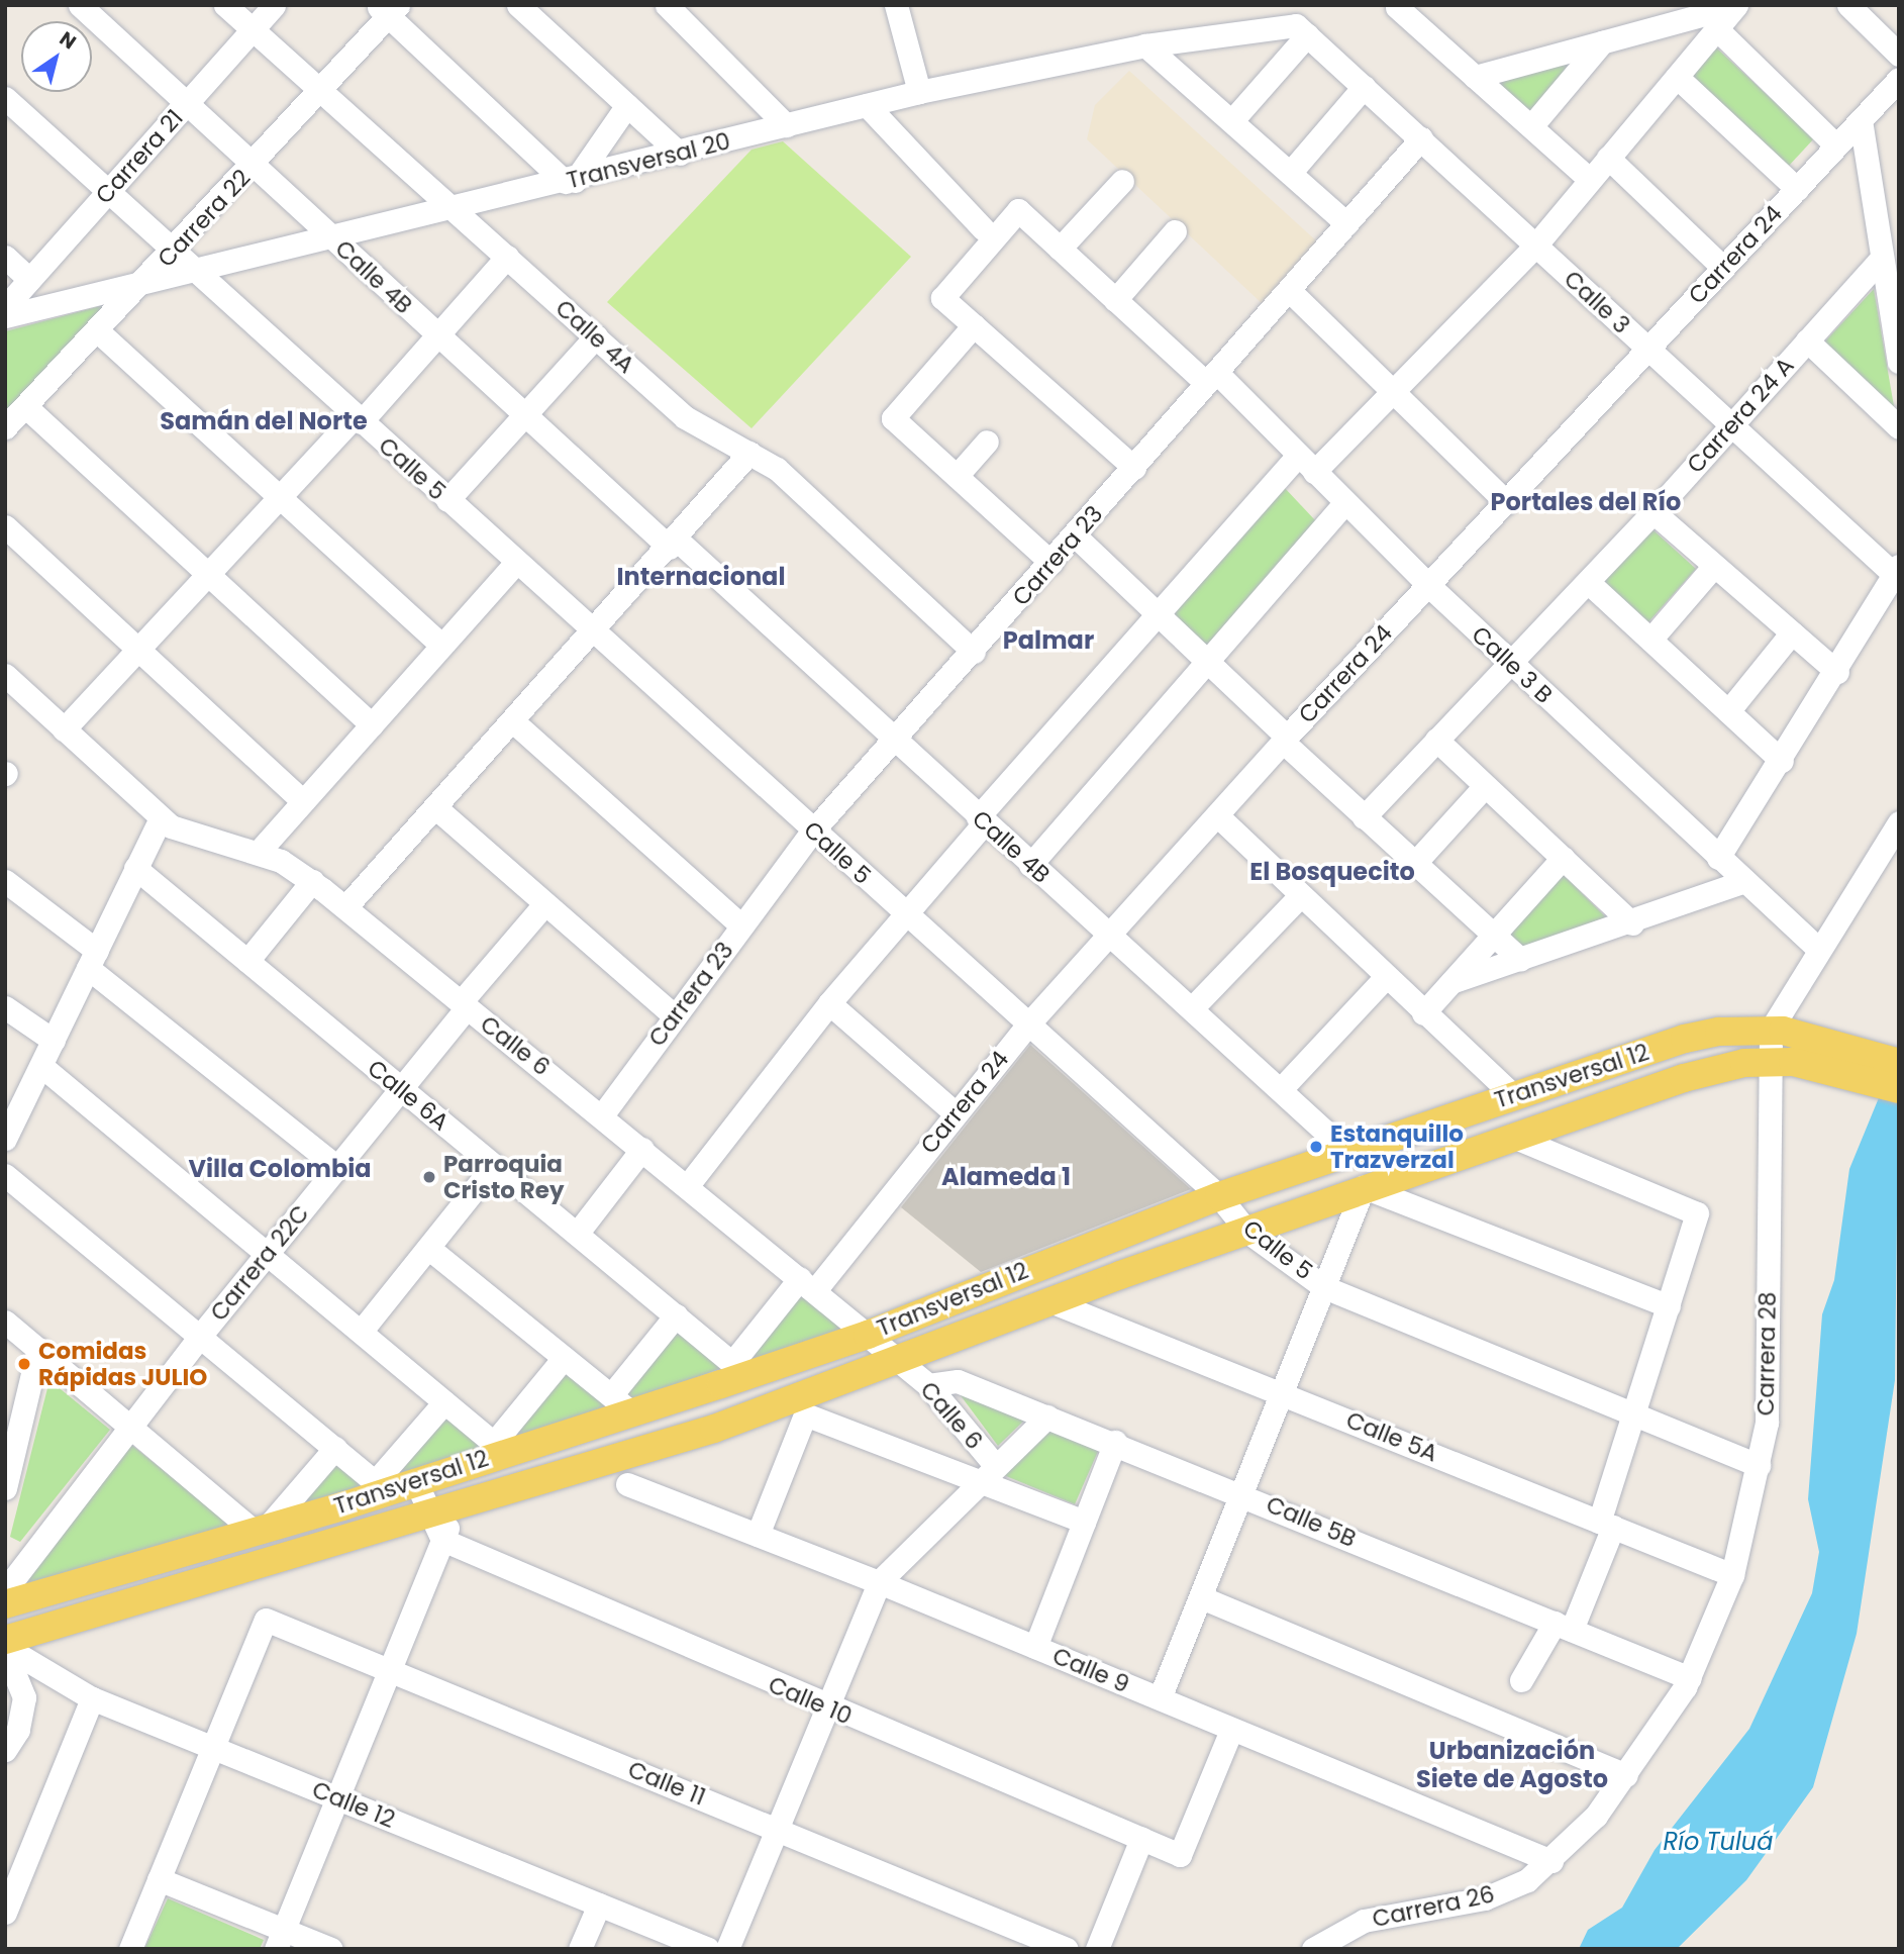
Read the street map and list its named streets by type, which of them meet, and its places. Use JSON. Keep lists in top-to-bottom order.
{
  "streets": {
    "main road": ["Transversal 12"],
    "street": [
      "Carrera 21",
      "Transversal 20",
      "Carrera 22",
      "Carrera 24",
      "Calle 4B",
      "Calle 3",
      "Calle 4A",
      "Carrera 24 A",
      "Calle 5",
      "Carrera 23",
      "Calle 3 B",
      "Calle 6",
      "Calle 6A",
      "Carrera 22C",
      "Carrera 28",
      "Calle 5A",
      "Calle 5B",
      "Calle 9",
      "Calle 10",
      "Calle 11",
      "Calle 12",
      "Carrera 26"
    ]
  },
  "crossings": [
    ["Carrera 21", "Calle 4B"],
    ["Carrera 21", "Calle 4A"],
    ["Carrera 21", "Calle 5"],
    ["Transversal 20", "Carrera 22"],
    ["Transversal 20", "Calle 4B"],
    ["Transversal 20", "Calle 3"],
    ["Transversal 20", "Calle 4A"],
    ["Transversal 20", "Calle 5"],
    ["Carrera 22", "Calle 4B"],
    ["Carrera 22", "Calle 4A"],
    ["Carrera 22", "Calle 5"],
    ["Carrera 24", "Calle 4B"],
    ["Carrera 24", "Calle 3"],
    ["Carrera 24", "Calle 5"],
    ["Carrera 24", "Calle 3 B"],
    ["Carrera 24", "Calle 6"],
    ["Carrera 24", "Transversal 12"],
    ["Carrera 24", "Calle 6A"],
    ["Calle 4B", "Carrera 23"],
    ["Calle 4B", "Transversal 12"],
    ["Calle 3", "Carrera 24 A"],
    ["Calle 3", "Carrera 23"],
    ["Calle 4A", "Carrera 23"],
    ["Carrera 24 A", "Calle 3 B"],
    ["Calle 5", "Carrera 23"],
    ["Calle 5", "Transversal 12"],
    ["Calle 5", "Carrera 28"],
    ["Carrera 23", "Calle 3 B"],
    ["Carrera 23", "Calle 6"],
    ["Calle 3 B", "Carrera 28"],
    ["Calle 6", "Transversal 12"],
    ["Calle 6", "Carrera 22C"],
    ["Calle 6", "Calle 5B"],
    ["Transversal 12", "Calle 6A"],
    ["Transversal 12", "Carrera 28"],
    ["Transversal 12", "Calle 5A"],
    ["Calle 6A", "Carrera 22C"],
    ["Carrera 28", "Calle 5A"],
    ["Carrera 28", "Calle 5B"],
    ["Carrera 28", "Calle 9"],
    ["Carrera 28", "Carrera 26"],
    ["Calle 9", "Calle 10"],
    ["Calle 9", "Carrera 26"],
    ["Calle 11", "Calle 12"]
  ],
  "districts": [
    "Samán del Norte",
    "Portales del Río",
    "Internacional",
    "Palmar",
    "El Bosquecito",
    "Villa Colombia",
    "Alameda 1",
    "Urbanización Siete de Agosto"
  ],
  "water": ["Río Tuluá"],
  "places": ["Estanquillo Trazverzal", "Parroquia Cristo Rey", "Comidas Rápidas JULIO"],
  "north": "top right"
}
